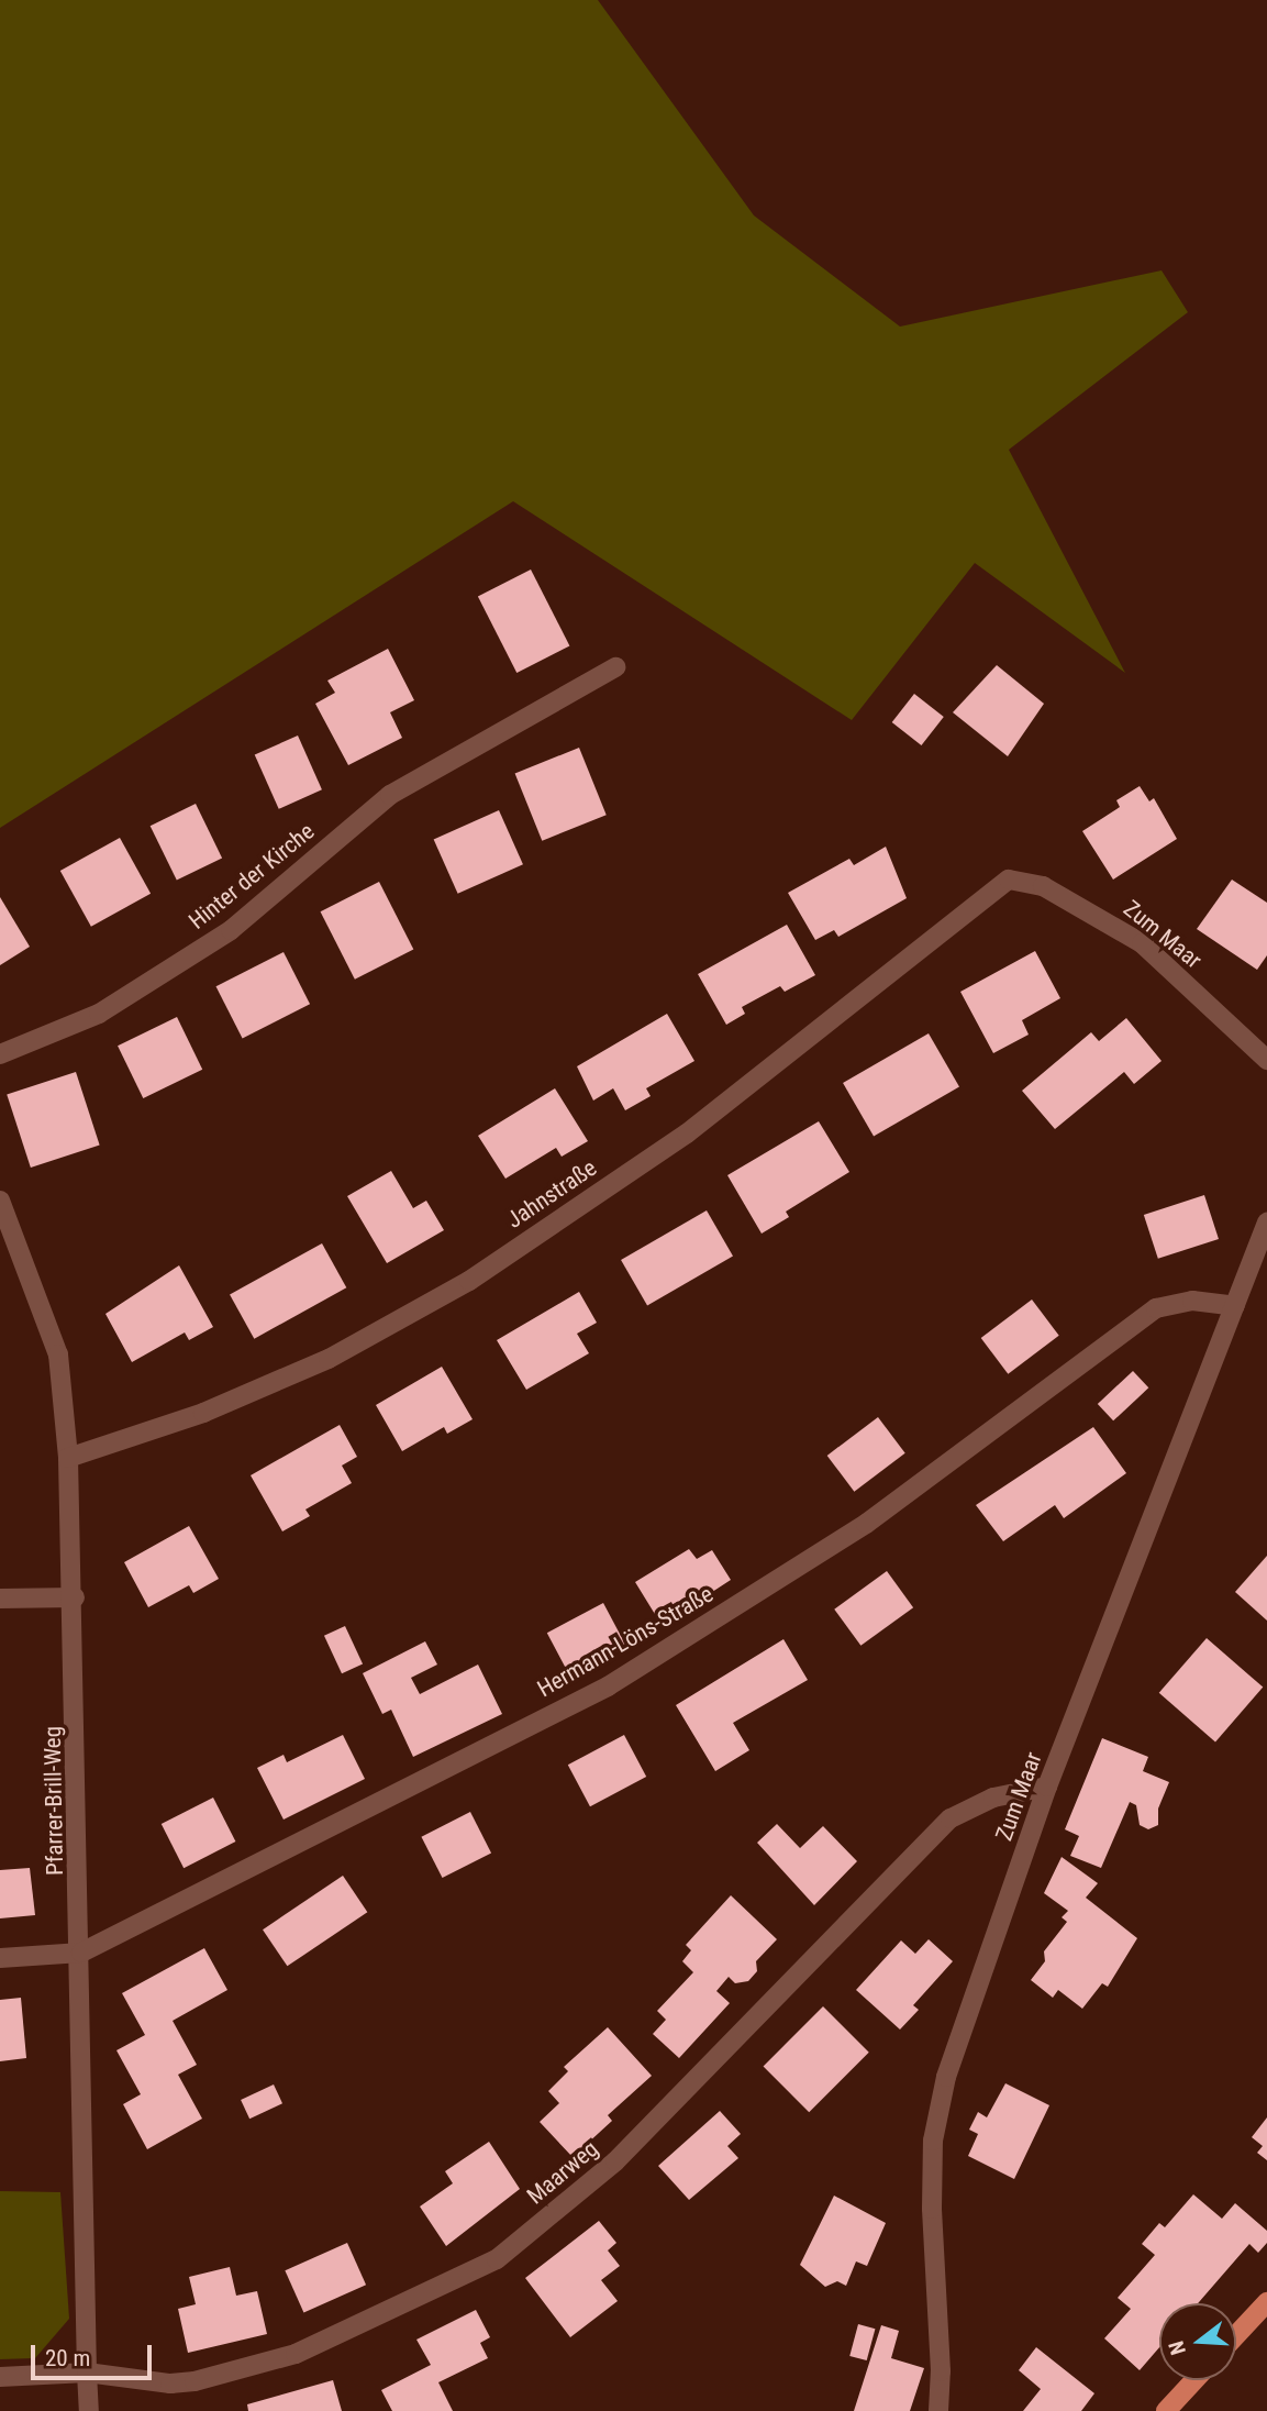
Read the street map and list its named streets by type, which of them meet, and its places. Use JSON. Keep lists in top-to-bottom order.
{
  "streets": {
    "street": [
      "Hinter der Kirche",
      "Zum Maar",
      "Jahnstraße",
      "Hermann-Löns-Straße",
      "Pfarrer-Brill-Weg",
      "Maarweg"
    ]
  },
  "crossings": [
    ["Zum Maar", "Jahnstraße"],
    ["Zum Maar", "Hermann-Löns-Straße"],
    ["Zum Maar", "Maarweg"],
    ["Jahnstraße", "Pfarrer-Brill-Weg"],
    ["Hermann-Löns-Straße", "Pfarrer-Brill-Weg"],
    ["Pfarrer-Brill-Weg", "Maarweg"]
  ],
  "scale_bar": "20 m",
  "north": "left"
}
